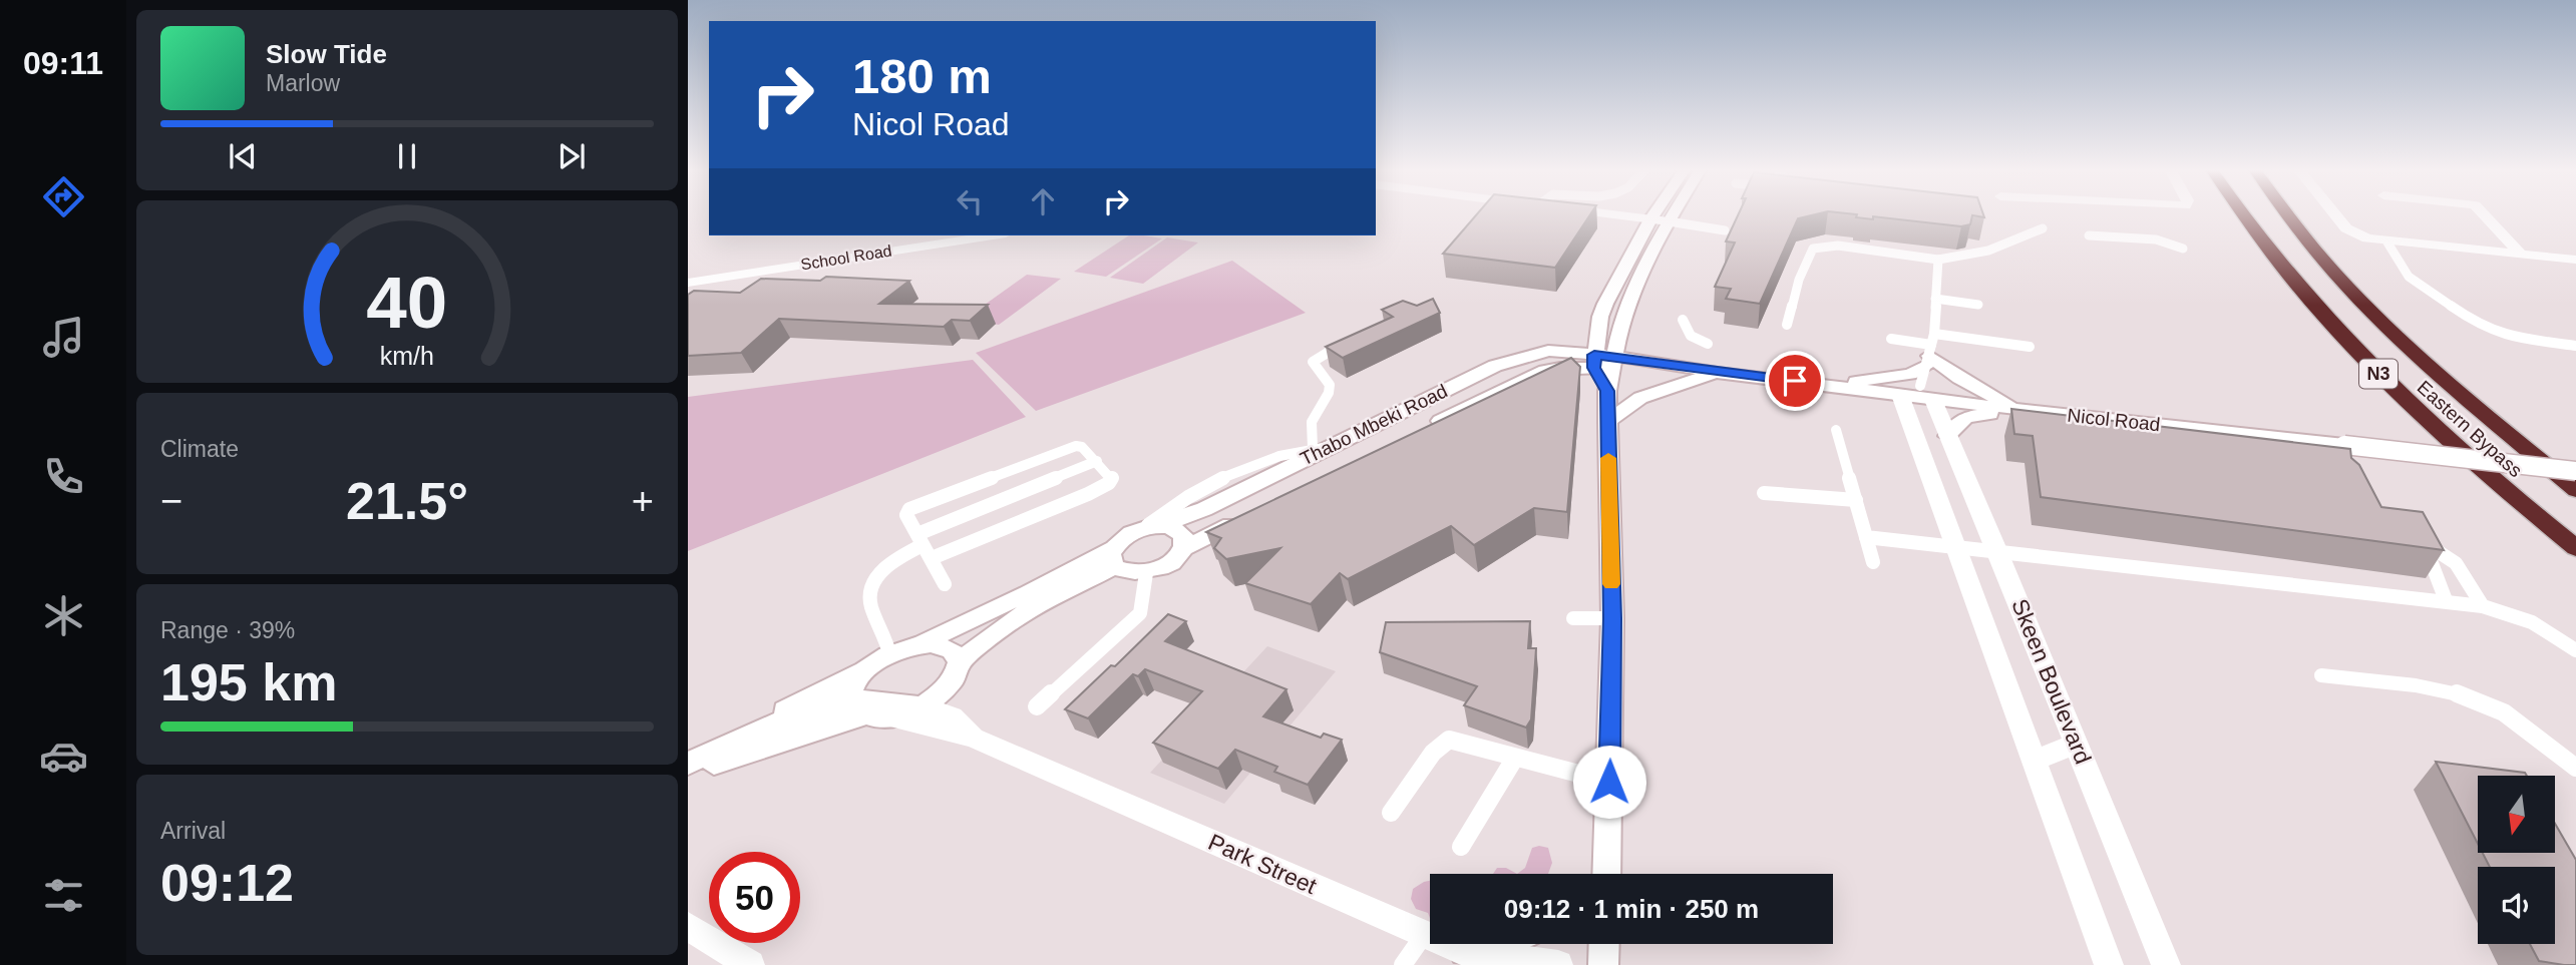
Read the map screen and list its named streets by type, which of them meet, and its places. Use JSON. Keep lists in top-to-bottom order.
{
  "streets": {
    "highway": ["N3", "Eastern Bypass"],
    "main road": [
      "School Road",
      "Nicol Road",
      "Thabo Mbeki Road",
      "Skeen Boulevard",
      "Park Street"
    ]
  },
  "crossings": [
    ["Nicol Road", "Thabo Mbeki Road"],
    ["Nicol Road", "Skeen Boulevard"]
  ],
  "north": "bottom",
  "page": {
    "tabs": "09:11",
    "turn": ["180 m", "Nicol Road"],
    "song": ["Slow Tide", "Marlow"],
    "tile": [
      "Climate",
      ["Range · 39%", "195 km"],
      ["Arrival", "09:12"]
    ],
    "heat": ["−", "21.5°", "+"],
    "limit": "50",
    "trip": "09:12 · 1 min · 250 m",
    "gauge": ["40", "km/h"]
  }
}
